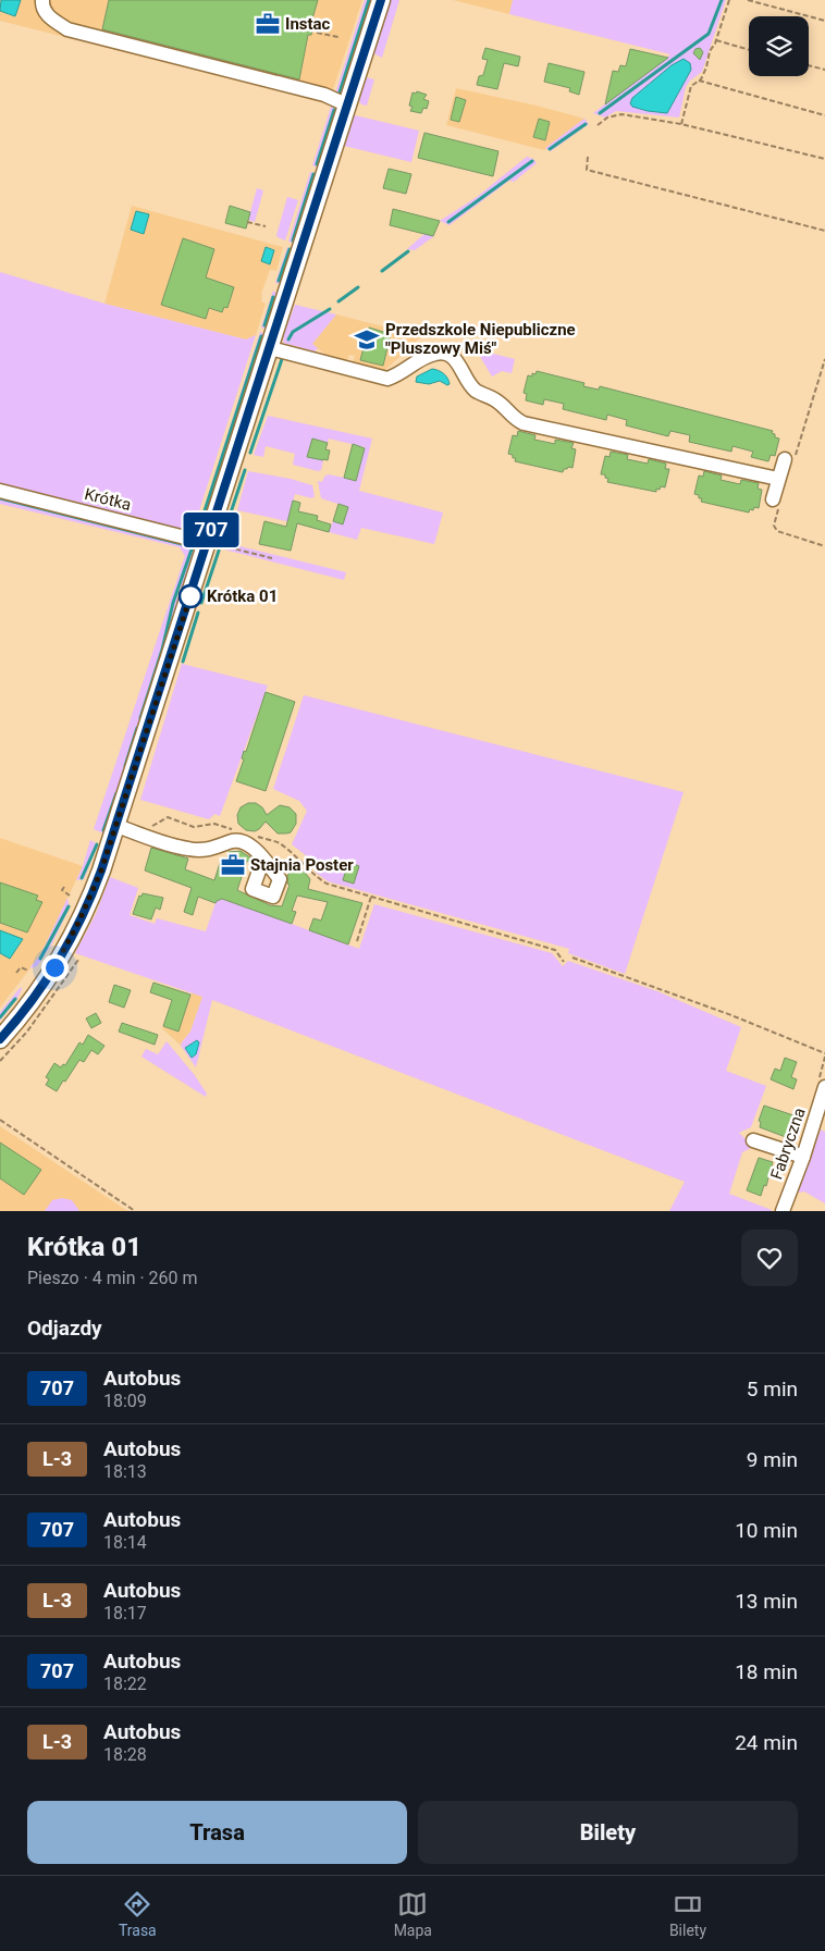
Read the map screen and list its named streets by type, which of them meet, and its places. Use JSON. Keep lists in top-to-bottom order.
{
  "streets": {
    "street": ["Krótka", "Fabryczna"]
  },
  "places": {
    "office": ["Instac", "Stajnia Poster"],
    "school or university": ["Przedszkole Niepubliczne \"Pluszowy Miś\""],
    "other": ["Krótka 01"]
  },
  "lines": ["bus line 707"],
  "page": {
    "on_map": "707",
    "heading": [
      ["Krótka 01", "Pieszo · 4 min · 260 m"],
      "Odjazdy"
    ],
    "list": [
      {
        "mark": "707",
        "name": "Autobus",
        "note": "18:09",
        "value": "5 min"
      },
      {
        "mark": "L-3",
        "name": "Autobus",
        "note": "18:13",
        "value": "9 min"
      },
      {
        "mark": "707",
        "name": "Autobus",
        "note": "18:14",
        "value": "10 min"
      },
      {
        "mark": "L-3",
        "name": "Autobus",
        "note": "18:17",
        "value": "13 min"
      },
      {
        "mark": "707",
        "name": "Autobus",
        "note": "18:22",
        "value": "18 min"
      },
      {
        "mark": "L-3",
        "name": "Autobus",
        "note": "18:28",
        "value": "24 min"
      }
    ],
    "buttons": ["Trasa", "Bilety"],
    "tabs": ["Trasa", "Mapa", "Bilety"]
  }
}
